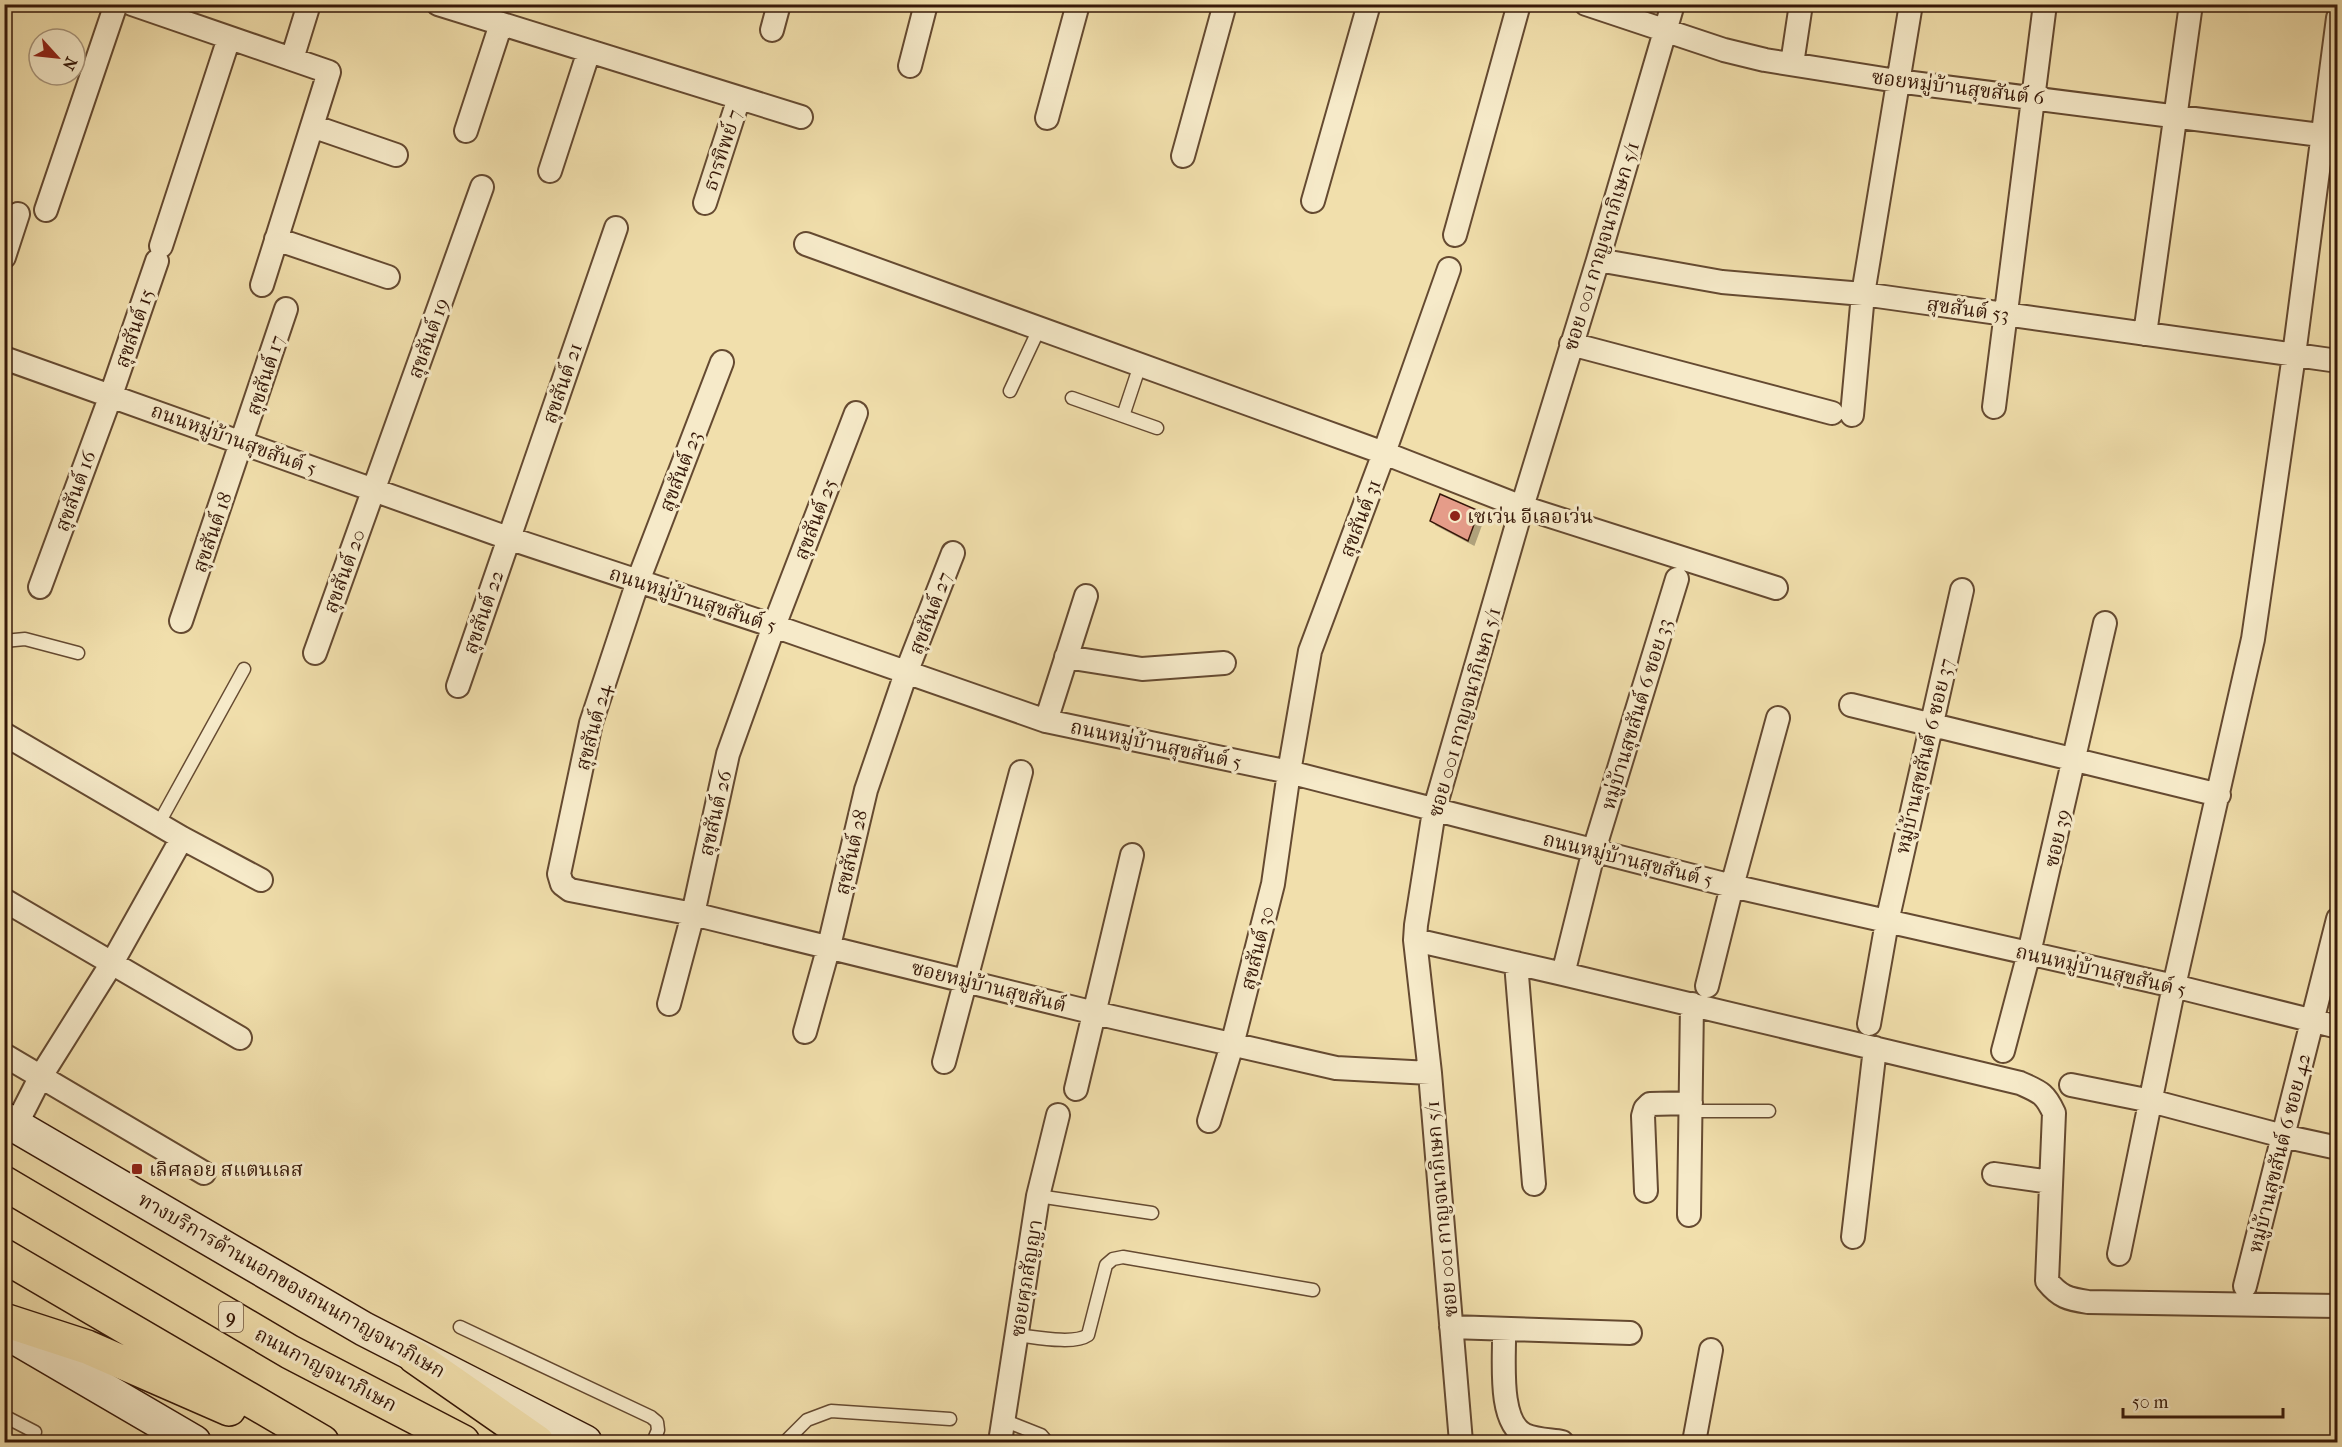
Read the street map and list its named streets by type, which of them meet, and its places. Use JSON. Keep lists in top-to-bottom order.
{
  "streets": {
    "highway": ["9", "ถนนกาญจนาภิเษก"],
    "main road": ["ทางบริการด้านนอกของถนนกาญจนาภิเษก"],
    "street": [
      "ซอยหมู่บ้านสุขสันต์ 6",
      "ธารทิพย์ 7",
      "ซอย 001 กาญจนาภิเษก 5/1",
      "สุขสันต์ 53",
      "สุขสันต์ 15",
      "สุขสันต์ 19",
      "สุขสันต์ 17",
      "สุขสันต์ 21",
      "ถนนหมู่บ้านสุขสันต์ 5",
      "สุขสันต์ 23",
      "สุขสันต์ 16",
      "สุขสันต์ 31",
      "สุขสันต์ 25",
      "สุขสันต์ 18",
      "สุขสันต์ 20",
      "สุขสันต์ 22",
      "สุขสันต์ 27",
      "หมู่บ้านสุขสันต์ 6 ซอย 33",
      "สุขสันต์ 24",
      "หมู่บ้านสุขสันต์ 6 ซอย 37",
      "สุขสันต์ 26",
      "ซอย 39",
      "สุขสันต์ 28",
      "สุขสันต์ 30",
      "ซอยหมู่บ้านสุขสันต์",
      "หมู่บ้านสุขสันต์ 6 ซอย 42",
      "ซอยศุภสัญญา"
    ]
  },
  "crossings": [
    ["ซอยหมู่บ้านสุขสันต์ 6", "ซอย 001 กาญจนาภิเษก 5/1"],
    ["ซอย 001 กาญจนาภิเษก 5/1", "สุขสันต์ 53"],
    ["ซอย 001 กาญจนาภิเษก 5/1", "ถนนหมู่บ้านสุขสันต์ 5"],
    ["ซอย 001 กาญจนาภิเษก 5/1", "ซอยหมู่บ้านสุขสันต์"],
    ["สุขสันต์ 15", "ถนนหมู่บ้านสุขสันต์ 5"],
    ["สุขสันต์ 15", "สุขสันต์ 16"],
    ["สุขสันต์ 19", "ถนนหมู่บ้านสุขสันต์ 5"],
    ["สุขสันต์ 19", "สุขสันต์ 20"],
    ["สุขสันต์ 17", "ถนนหมู่บ้านสุขสันต์ 5"],
    ["สุขสันต์ 17", "สุขสันต์ 18"],
    ["สุขสันต์ 21", "ถนนหมู่บ้านสุขสันต์ 5"],
    ["สุขสันต์ 21", "สุขสันต์ 22"],
    ["ถนนหมู่บ้านสุขสันต์ 5", "สุขสันต์ 23"],
    ["ถนนหมู่บ้านสุขสันต์ 5", "สุขสันต์ 16"],
    ["ถนนหมู่บ้านสุขสันต์ 5", "สุขสันต์ 31"],
    ["ถนนหมู่บ้านสุขสันต์ 5", "สุขสันต์ 25"],
    ["ถนนหมู่บ้านสุขสันต์ 5", "สุขสันต์ 18"],
    ["ถนนหมู่บ้านสุขสันต์ 5", "สุขสันต์ 20"],
    ["ถนนหมู่บ้านสุขสันต์ 5", "สุขสันต์ 22"],
    ["ถนนหมู่บ้านสุขสันต์ 5", "สุขสันต์ 27"],
    ["ถนนหมู่บ้านสุขสันต์ 5", "หมู่บ้านสุขสันต์ 6 ซอย 33"],
    ["ถนนหมู่บ้านสุขสันต์ 5", "สุขสันต์ 24"],
    ["ถนนหมู่บ้านสุขสันต์ 5", "หมู่บ้านสุขสันต์ 6 ซอย 37"],
    ["ถนนหมู่บ้านสุขสันต์ 5", "สุขสันต์ 26"],
    ["ถนนหมู่บ้านสุขสันต์ 5", "ซอย 39"],
    ["ถนนหมู่บ้านสุขสันต์ 5", "สุขสันต์ 28"],
    ["ถนนหมู่บ้านสุขสันต์ 5", "สุขสันต์ 30"],
    ["ถนนหมู่บ้านสุขสันต์ 5", "หมู่บ้านสุขสันต์ 6 ซอย 42"],
    ["สุขสันต์ 23", "สุขสันต์ 24"],
    ["สุขสันต์ 31", "สุขสันต์ 30"],
    ["สุขสันต์ 25", "สุขสันต์ 26"],
    ["สุขสันต์ 27", "สุขสันต์ 28"],
    ["สุขสันต์ 24", "ซอยหมู่บ้านสุขสันต์"],
    ["สุขสันต์ 26", "ซอยหมู่บ้านสุขสันต์"],
    ["สุขสันต์ 28", "ซอยหมู่บ้านสุขสันต์"],
    ["สุขสันต์ 30", "ซอยหมู่บ้านสุขสันต์"]
  ],
  "places": {
    "other": ["เซเว่น อีเลอเว่น"],
    "transit": ["เลิศลอย สแตนเลส"]
  },
  "scale_bar": "50 m",
  "north": "bottom right"
}
